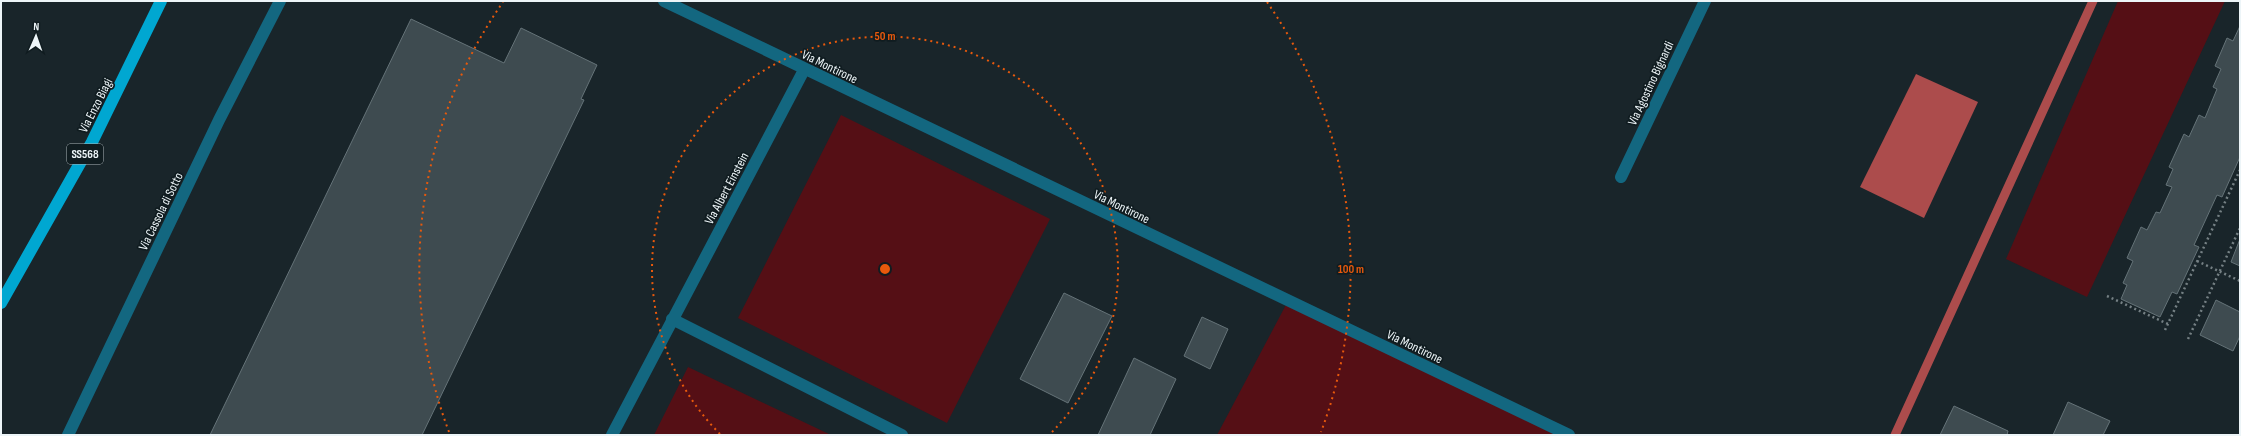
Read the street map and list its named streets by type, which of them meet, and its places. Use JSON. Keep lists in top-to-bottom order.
{
  "streets": {
    "main road": ["Via Enzo Biagi", "SS568"],
    "street": [
      "Via Montirone",
      "Via Agostino Bignardi",
      "Via Albert Einstein",
      "Via Cassola di Sotto"
    ]
  },
  "crossings": [
    ["Via Montirone", "Via Albert Einstein"]
  ],
  "north": "top",
  "rings": ["50 m", "100 m"]
}
